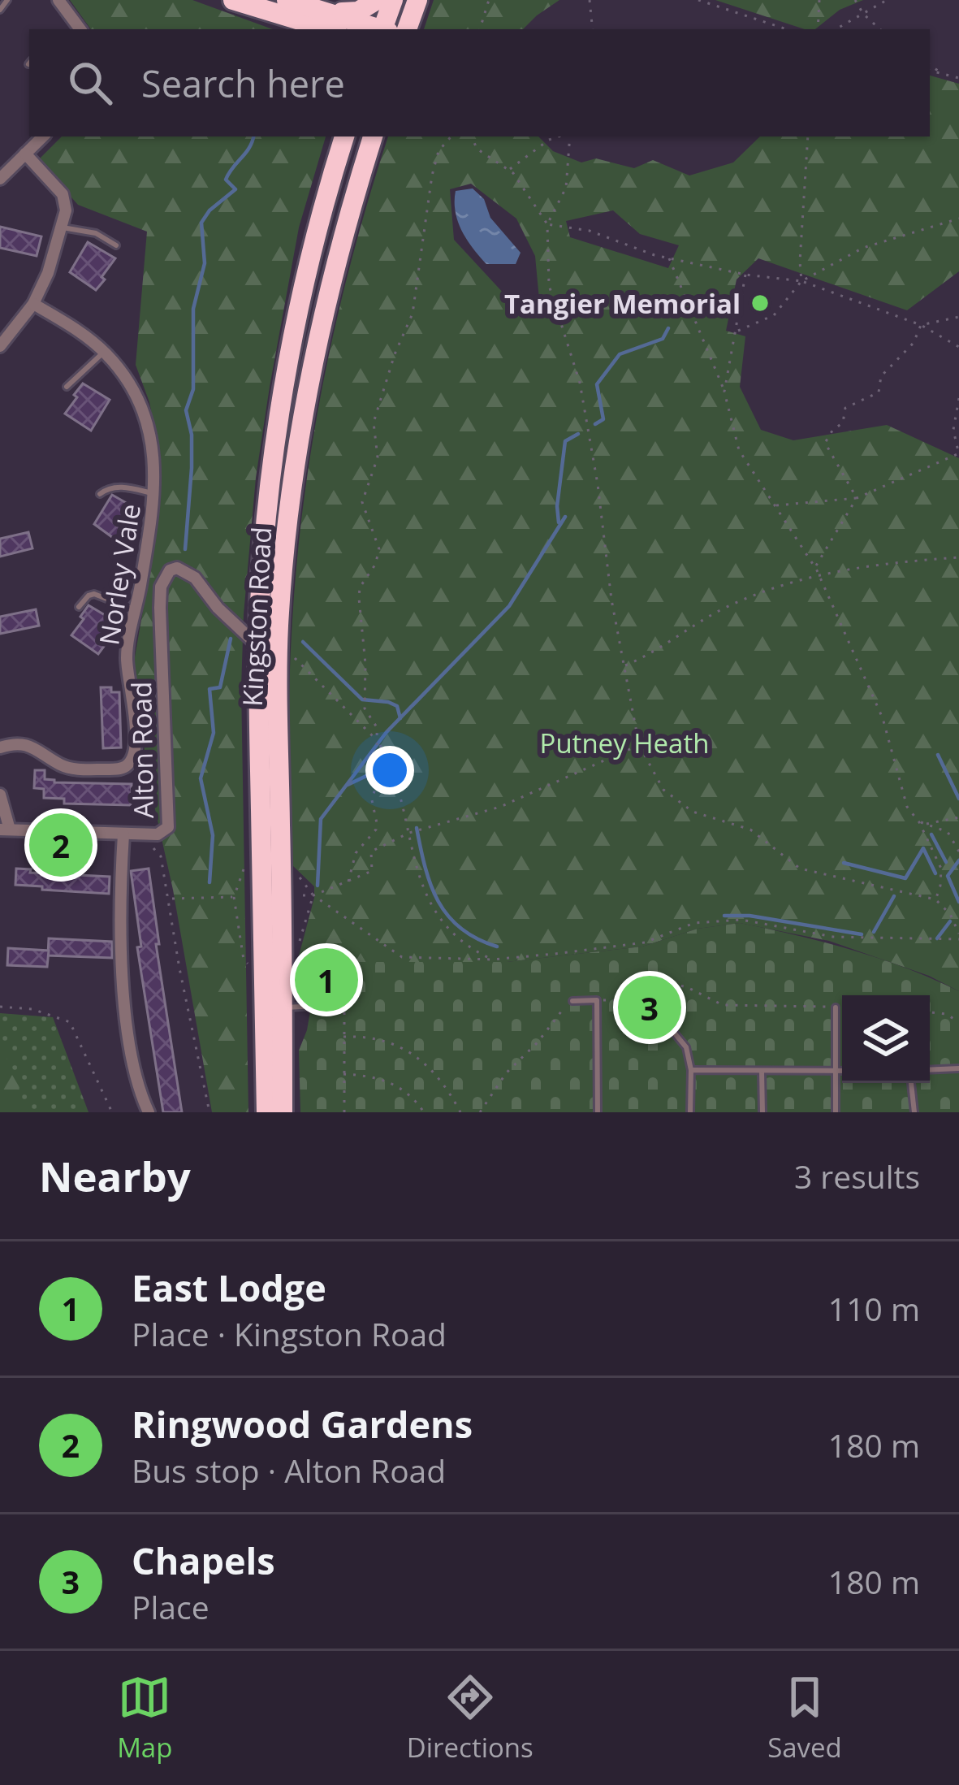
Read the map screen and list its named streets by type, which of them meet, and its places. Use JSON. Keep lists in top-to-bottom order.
{
  "streets": {
    "highway": ["Kingston Road"],
    "street": ["Norley Vale", "Alton Road"]
  },
  "crossings": [
    ["Kingston Road", "Alton Road"]
  ],
  "parks": ["Putney Heath"],
  "places": ["Tangier Memorial"],
  "page": {
    "search": "Search here",
    "pins": ["2", "1", "3"],
    "heading": ["Nearby", "3 results"],
    "list": [
      {
        "mark": "1",
        "name": "East Lodge",
        "note": "Place · Kingston Road",
        "value": "110 m"
      },
      {
        "mark": "2",
        "name": "Ringwood Gardens",
        "note": "Bus stop · Alton Road",
        "value": "180 m"
      },
      {
        "mark": "3",
        "name": "Chapels",
        "note": "Place",
        "value": "180 m"
      }
    ],
    "nav": ["Map", "Directions", "Saved"]
  }
}
